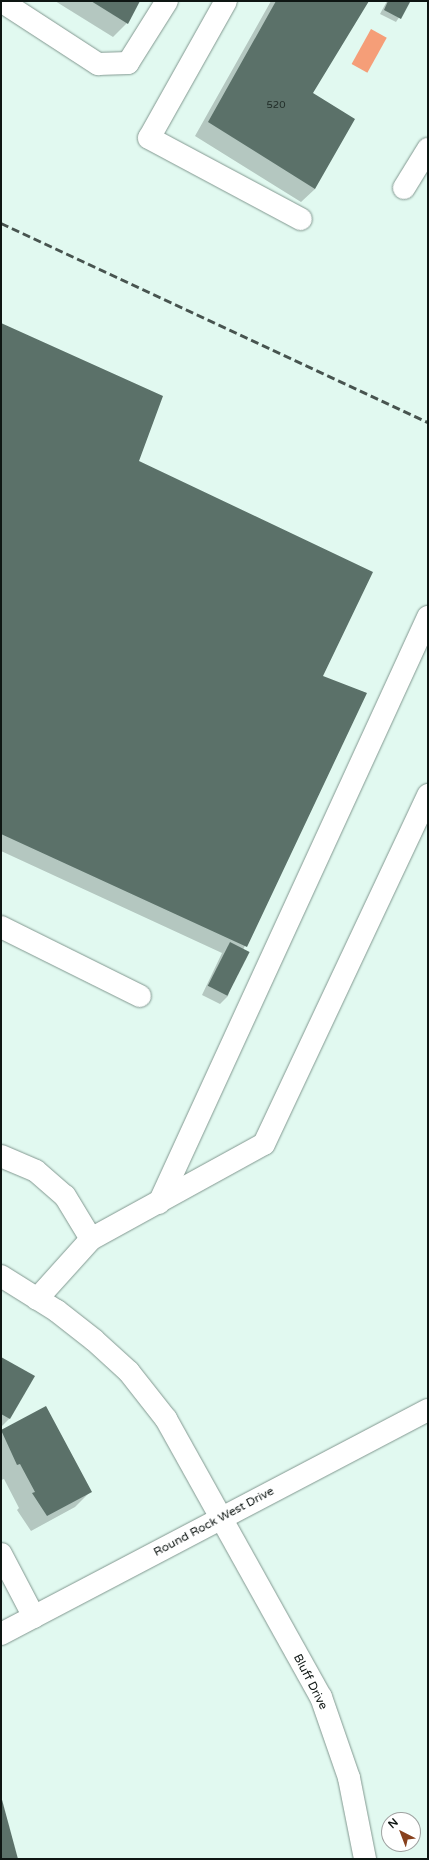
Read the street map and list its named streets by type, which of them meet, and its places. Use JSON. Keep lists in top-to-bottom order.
{
  "streets": {
    "street": ["Round Rock West Drive", "Bluff Drive"]
  },
  "crossings": [
    ["Round Rock West Drive", "Bluff Drive"]
  ],
  "house_numbers": ["520"],
  "north": "top left"
}
